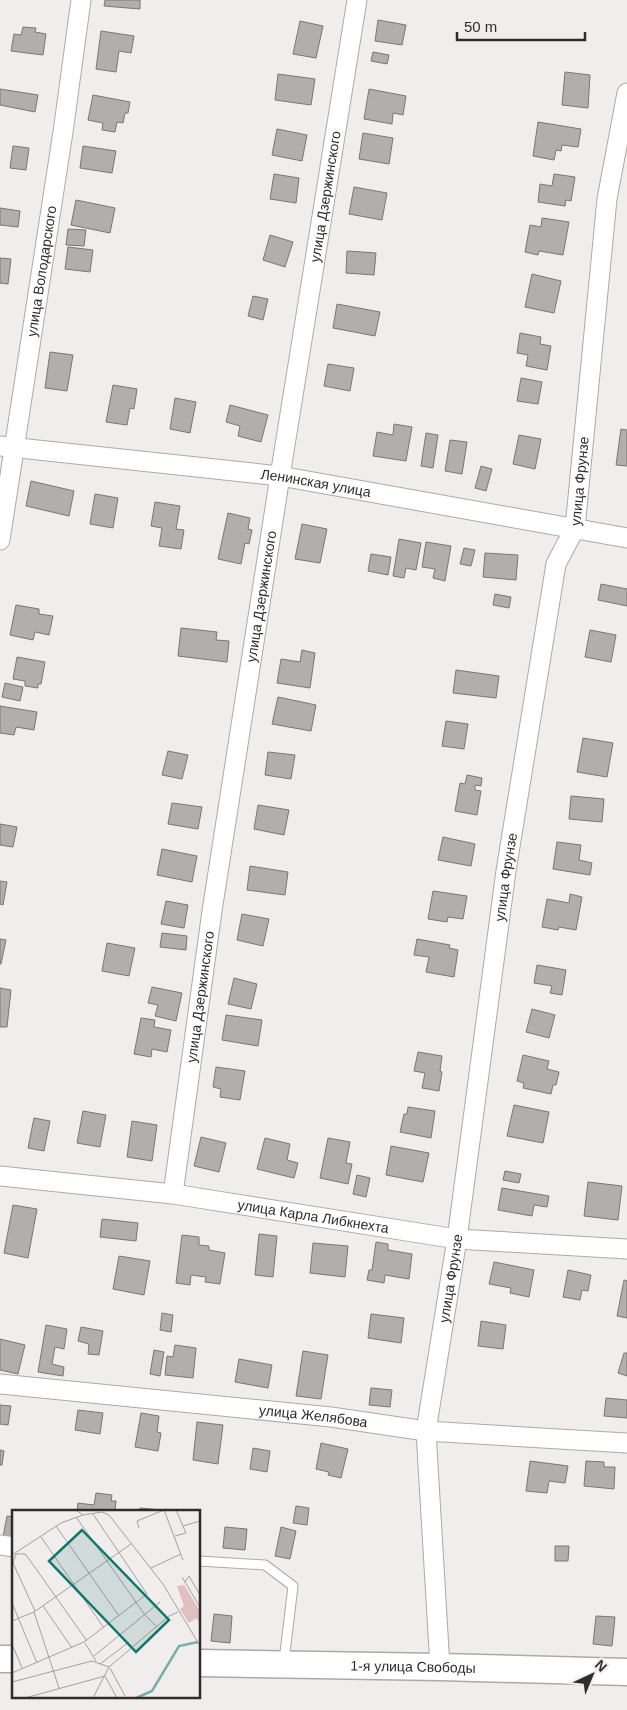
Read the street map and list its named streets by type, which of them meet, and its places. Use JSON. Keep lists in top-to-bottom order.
{
  "streets": {
    "street": [
      "улица Дзержинского",
      "улица Володарского",
      "улица Фрунзе",
      "Ленинская улица",
      "улица Карла Либкнехта",
      "улица Желябова",
      "1-я улица Свободы"
    ]
  },
  "crossings": [
    ["улица Дзержинского", "Ленинская улица"],
    ["улица Дзержинского", "улица Карла Либкнехта"],
    ["улица Володарского", "Ленинская улица"],
    ["улица Фрунзе", "Ленинская улица"],
    ["улица Фрунзе", "улица Карла Либкнехта"],
    ["улица Фрунзе", "улица Желябова"],
    ["улица Фрунзе", "1-я улица Свободы"]
  ],
  "scale_bar": "50 m",
  "north": "top right"
}
